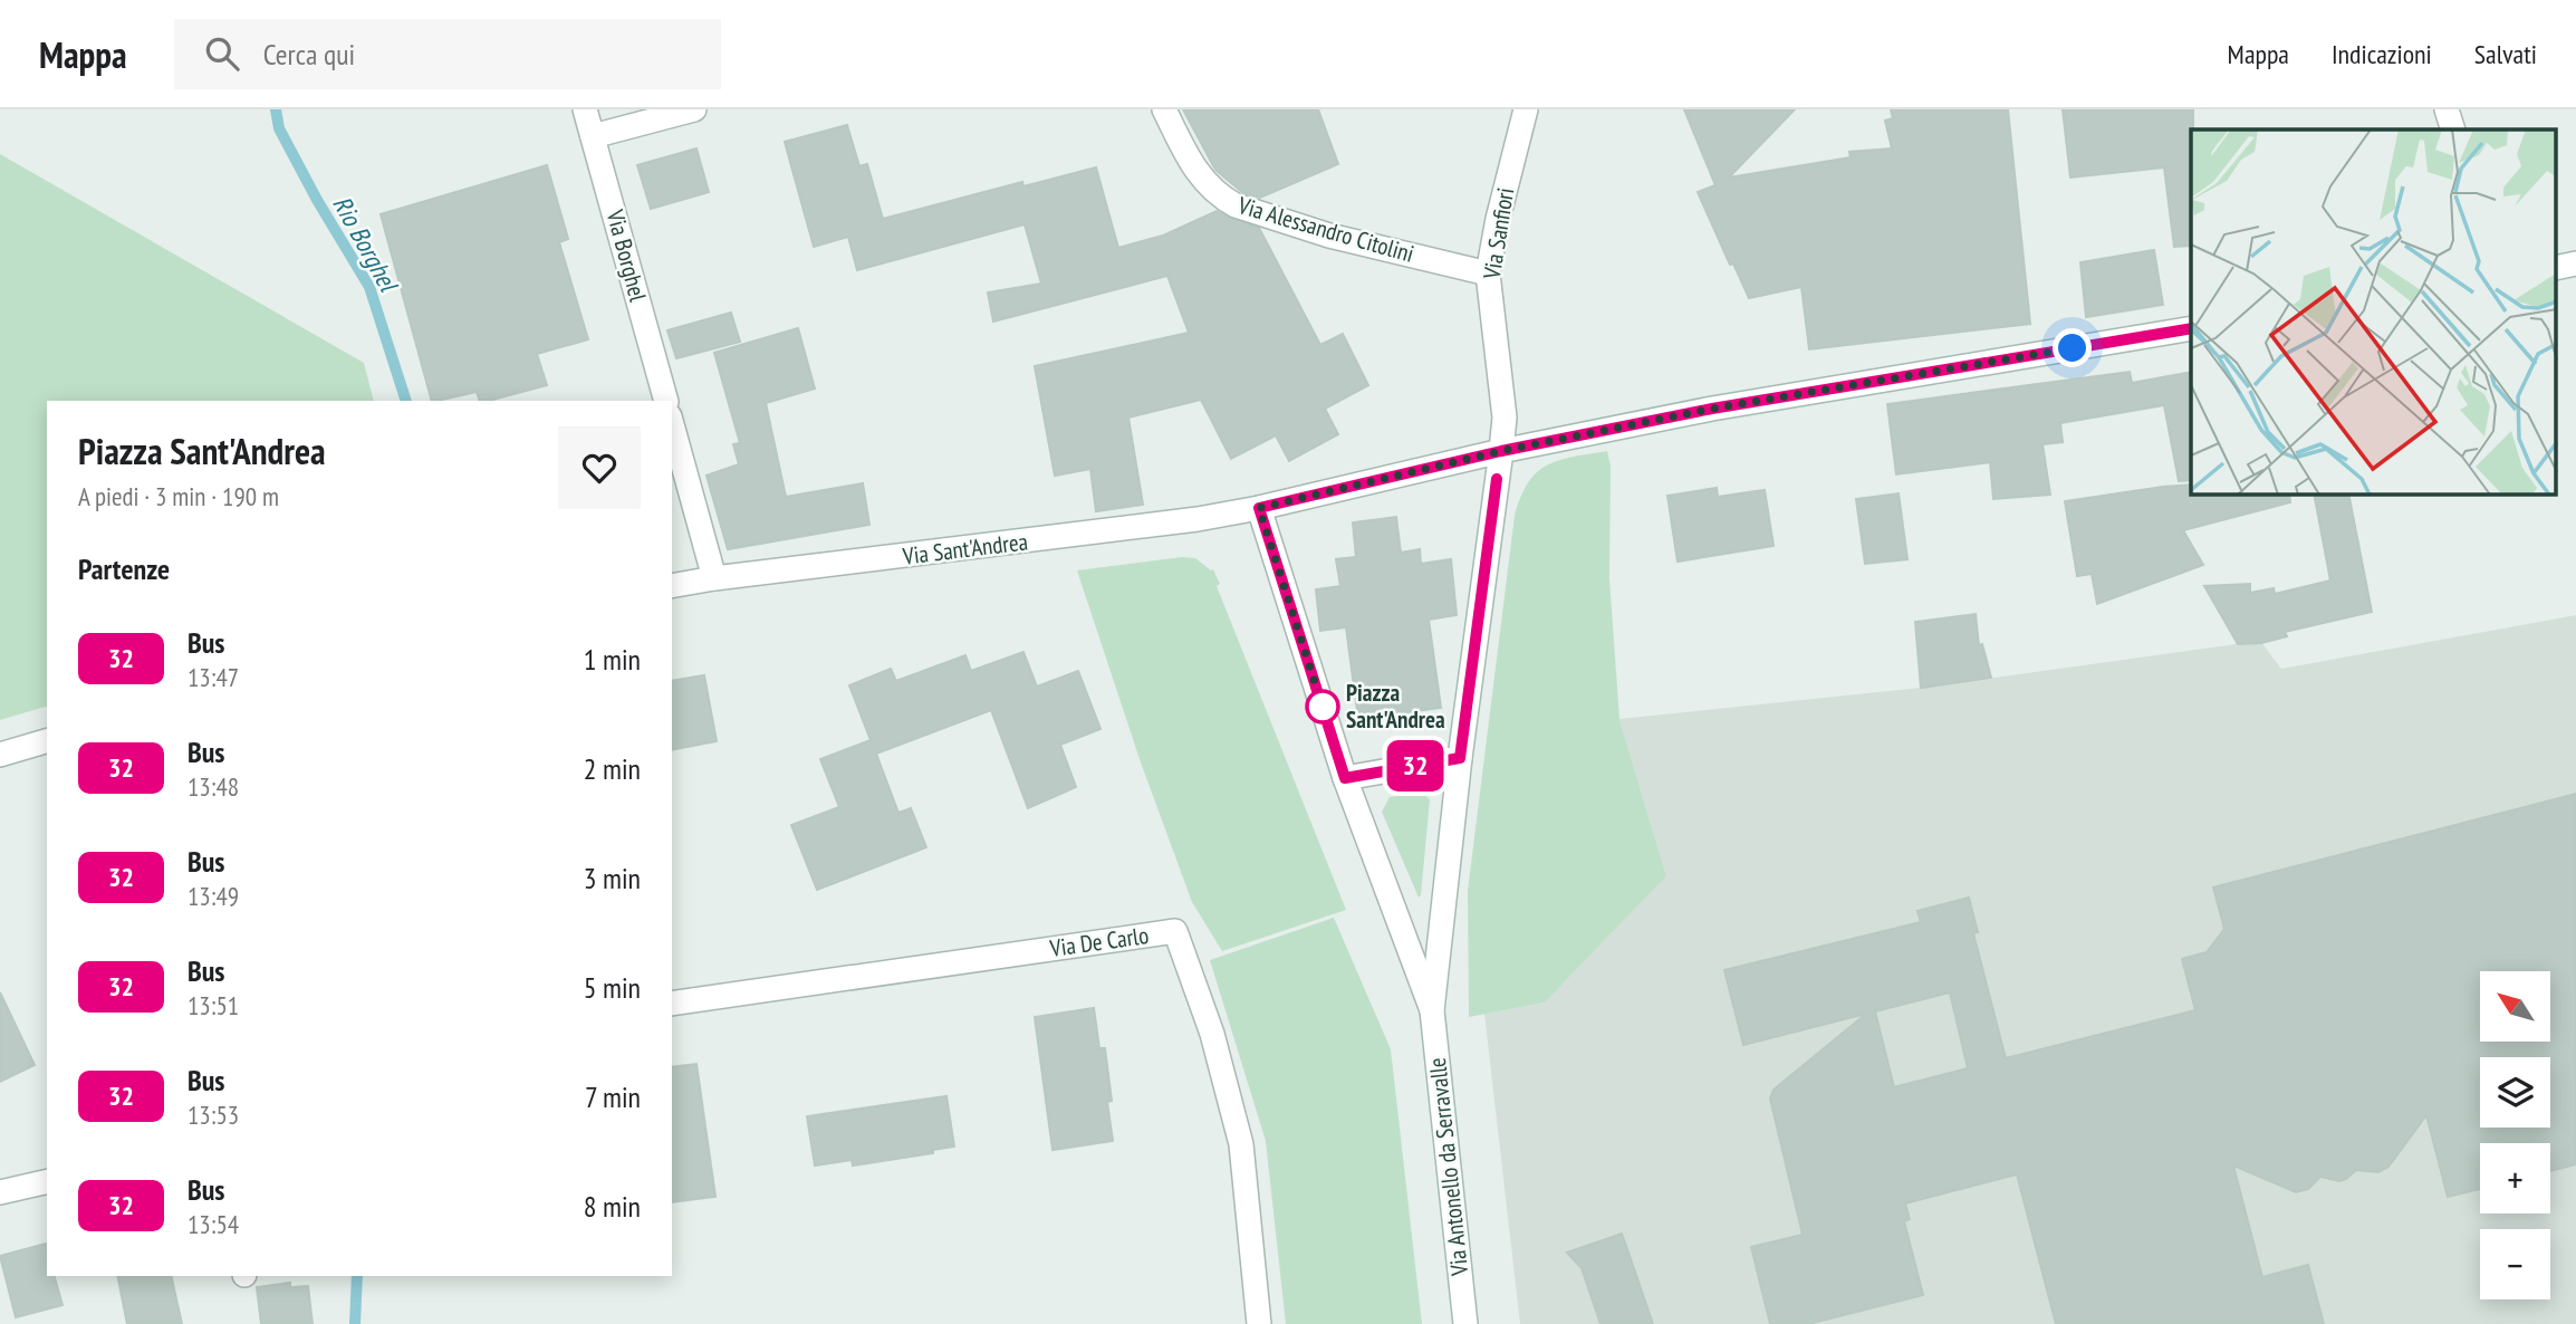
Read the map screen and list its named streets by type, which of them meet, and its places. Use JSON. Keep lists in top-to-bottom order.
{
  "streets": {
    "street": [
      "Via Alessandro Citolini",
      "Via Sanfiori",
      "Via Borghel",
      "Via Sant'Andrea",
      "Via De Carlo",
      "Via Antonello da Serravalle"
    ]
  },
  "crossings": [
    ["Via Alessandro Citolini", "Via Sanfiori"],
    ["Via Sanfiori", "Via Sant'Andrea"],
    ["Via Sanfiori", "Via Antonello da Serravalle"],
    ["Via Sant'Andrea", "Via Antonello da Serravalle"]
  ],
  "water": ["Rio Borghel"],
  "places": ["Piazza Sant'Andrea"],
  "lines": ["bus line 32"],
  "north": "top left",
  "page": {
    "header": "Mappa",
    "search": "Cerca qui",
    "nav": ["Mappa", "Indicazioni", "Salvati"],
    "on_map": "32",
    "heading": [
      ["Piazza Sant'Andrea", "A piedi · 3 min · 190 m"],
      "Partenze"
    ],
    "list": [
      {
        "mark": "32",
        "name": "Bus",
        "note": "13:47",
        "value": "1 min"
      },
      {
        "mark": "32",
        "name": "Bus",
        "note": "13:48",
        "value": "2 min"
      },
      {
        "mark": "32",
        "name": "Bus",
        "note": "13:49",
        "value": "3 min"
      },
      {
        "mark": "32",
        "name": "Bus",
        "note": "13:51",
        "value": "5 min"
      },
      {
        "mark": "32",
        "name": "Bus",
        "note": "13:53",
        "value": "7 min"
      },
      {
        "mark": "32",
        "name": "Bus",
        "note": "13:54",
        "value": "8 min"
      }
    ],
    "map_buttons": ["+", "−"]
  }
}
